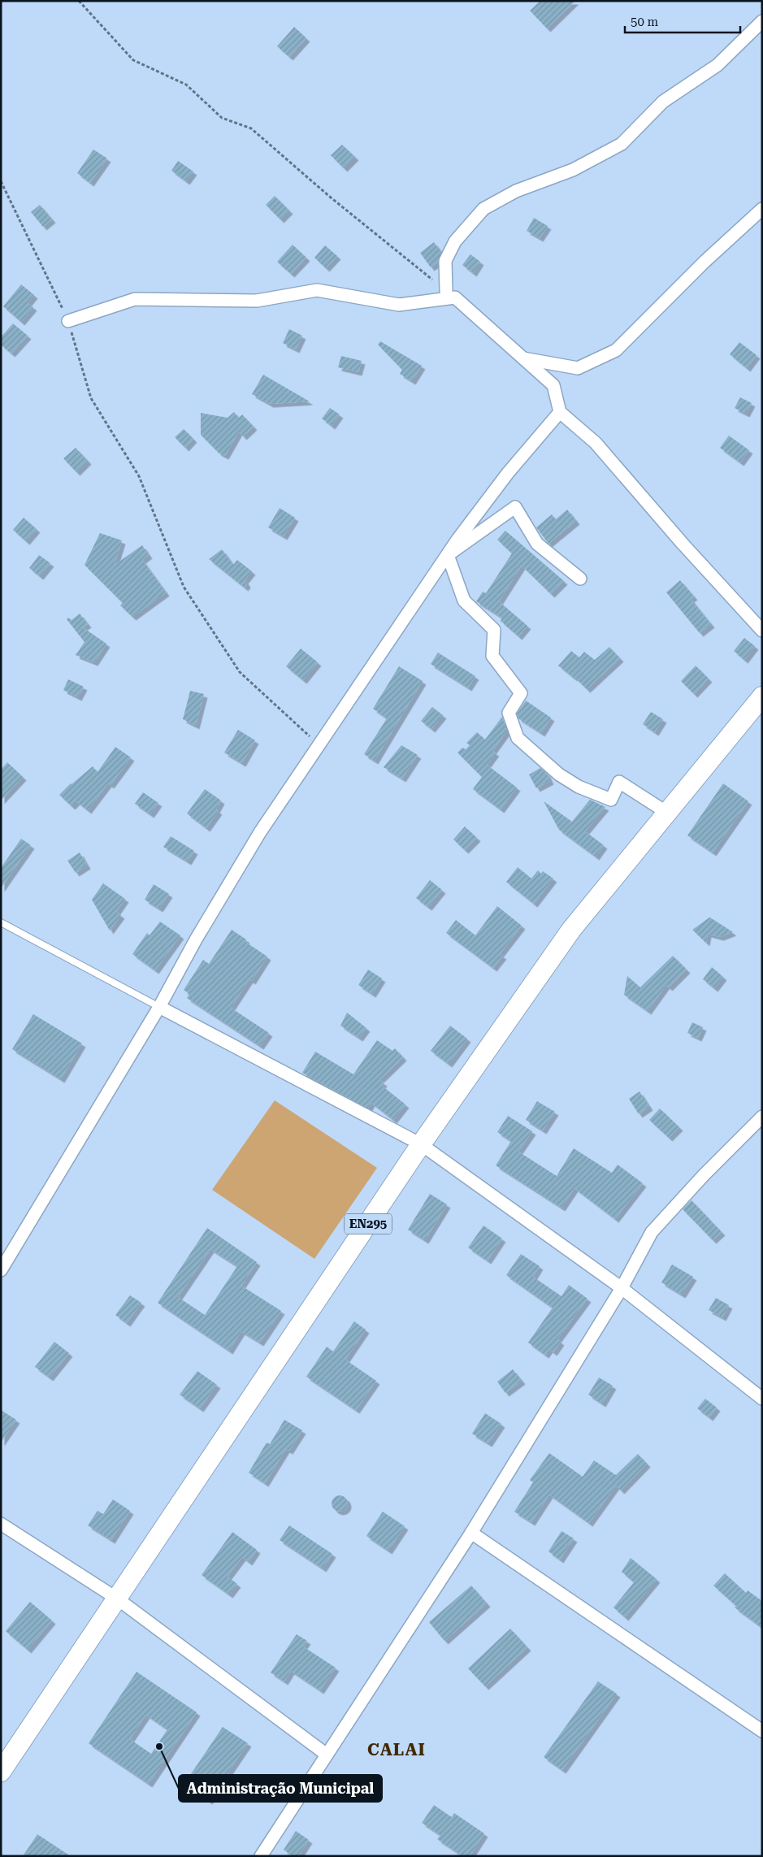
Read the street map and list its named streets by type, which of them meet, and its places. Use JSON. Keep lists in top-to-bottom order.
{
  "streets": {
    "main road": ["EN295"]
  },
  "districts": ["CALAI"],
  "places": ["Administração Municipal"],
  "scale_bar": "50 m"
}
